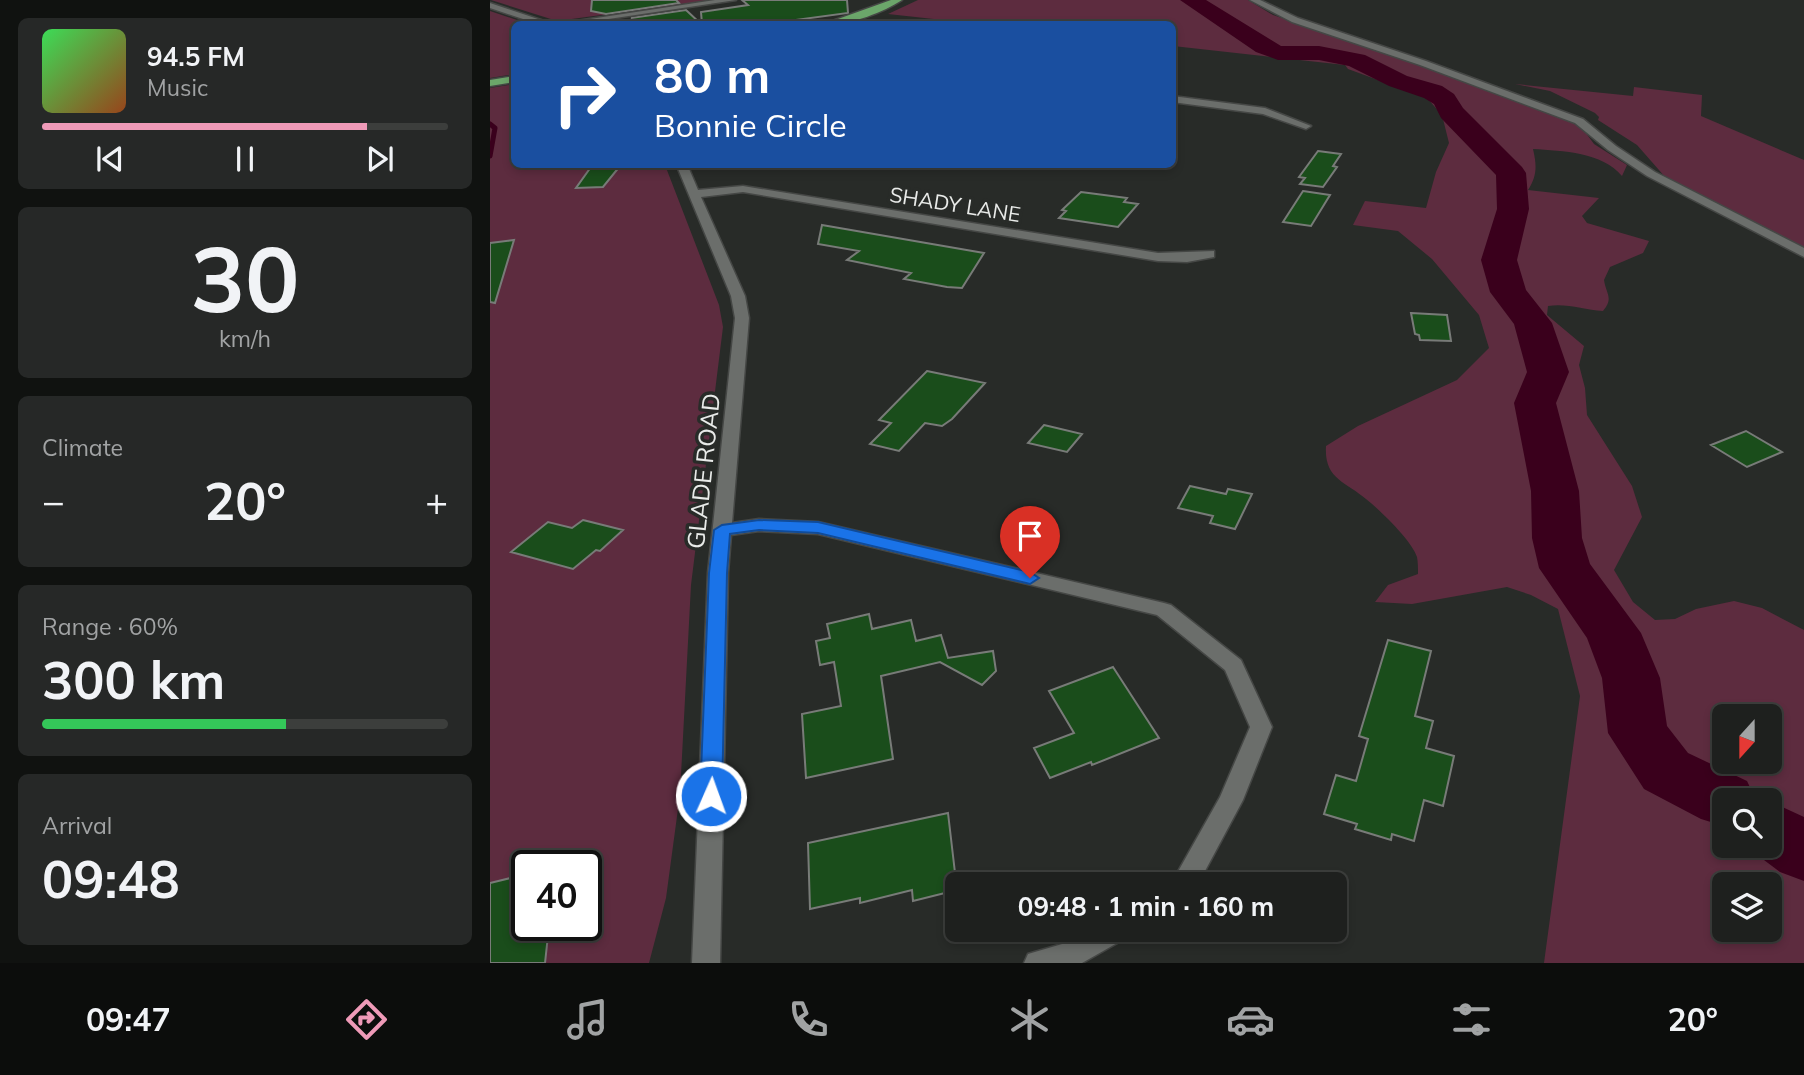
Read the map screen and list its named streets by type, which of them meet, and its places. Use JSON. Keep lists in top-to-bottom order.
{
  "streets": {
    "street": ["SHADY LANE", "GLADE ROAD"]
  },
  "crossings": [
    ["SHADY LANE", "GLADE ROAD"]
  ],
  "north": "bottom",
  "page": {
    "turn": ["80 m", "Bonnie Circle"],
    "song": ["94.5 FM", "Music"],
    "tile": [
      ["30", "km/h"],
      "Climate",
      ["Range · 60%", "300 km"],
      ["Arrival", "09:48"]
    ],
    "heat": ["−", "20°", "+"],
    "limit": "40",
    "trip": "09:48 · 1 min · 160 m",
    "tabs": ["09:47", "20°"]
  }
}
